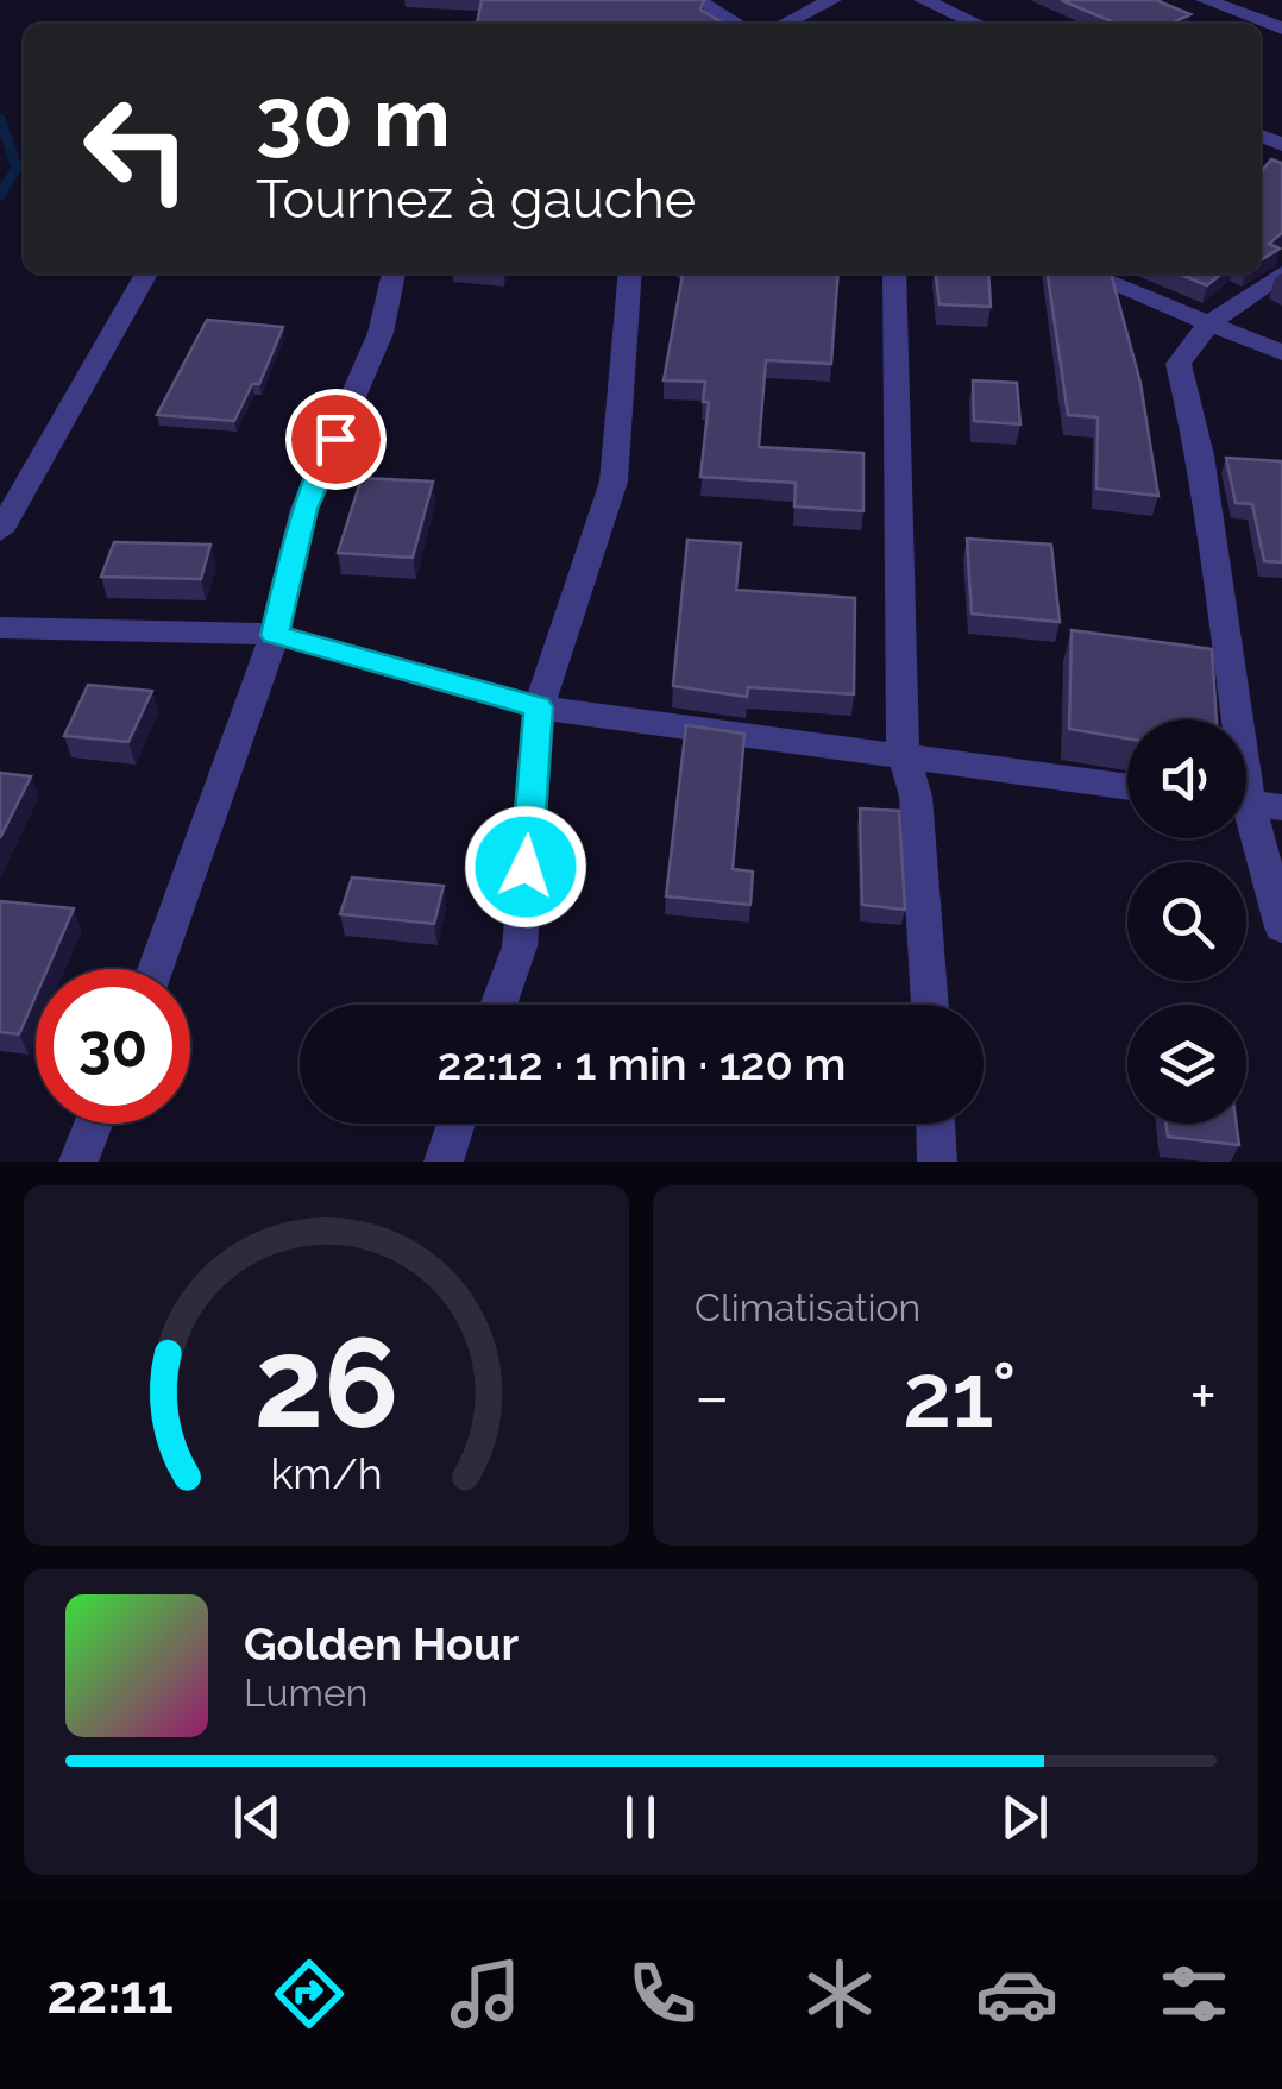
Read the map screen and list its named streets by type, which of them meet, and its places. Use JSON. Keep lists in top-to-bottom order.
{
  "page": {
    "turn": ["30 m", "Tournez à gauche"],
    "limit": "30",
    "trip": "22:12 · 1 min · 120 m",
    "tile": "Climatisation",
    "heat": ["−", "21°", "+"],
    "song": ["Golden Hour", "Lumen"],
    "tabs": "22:11",
    "gauge": ["26", "km/h"]
  }
}
